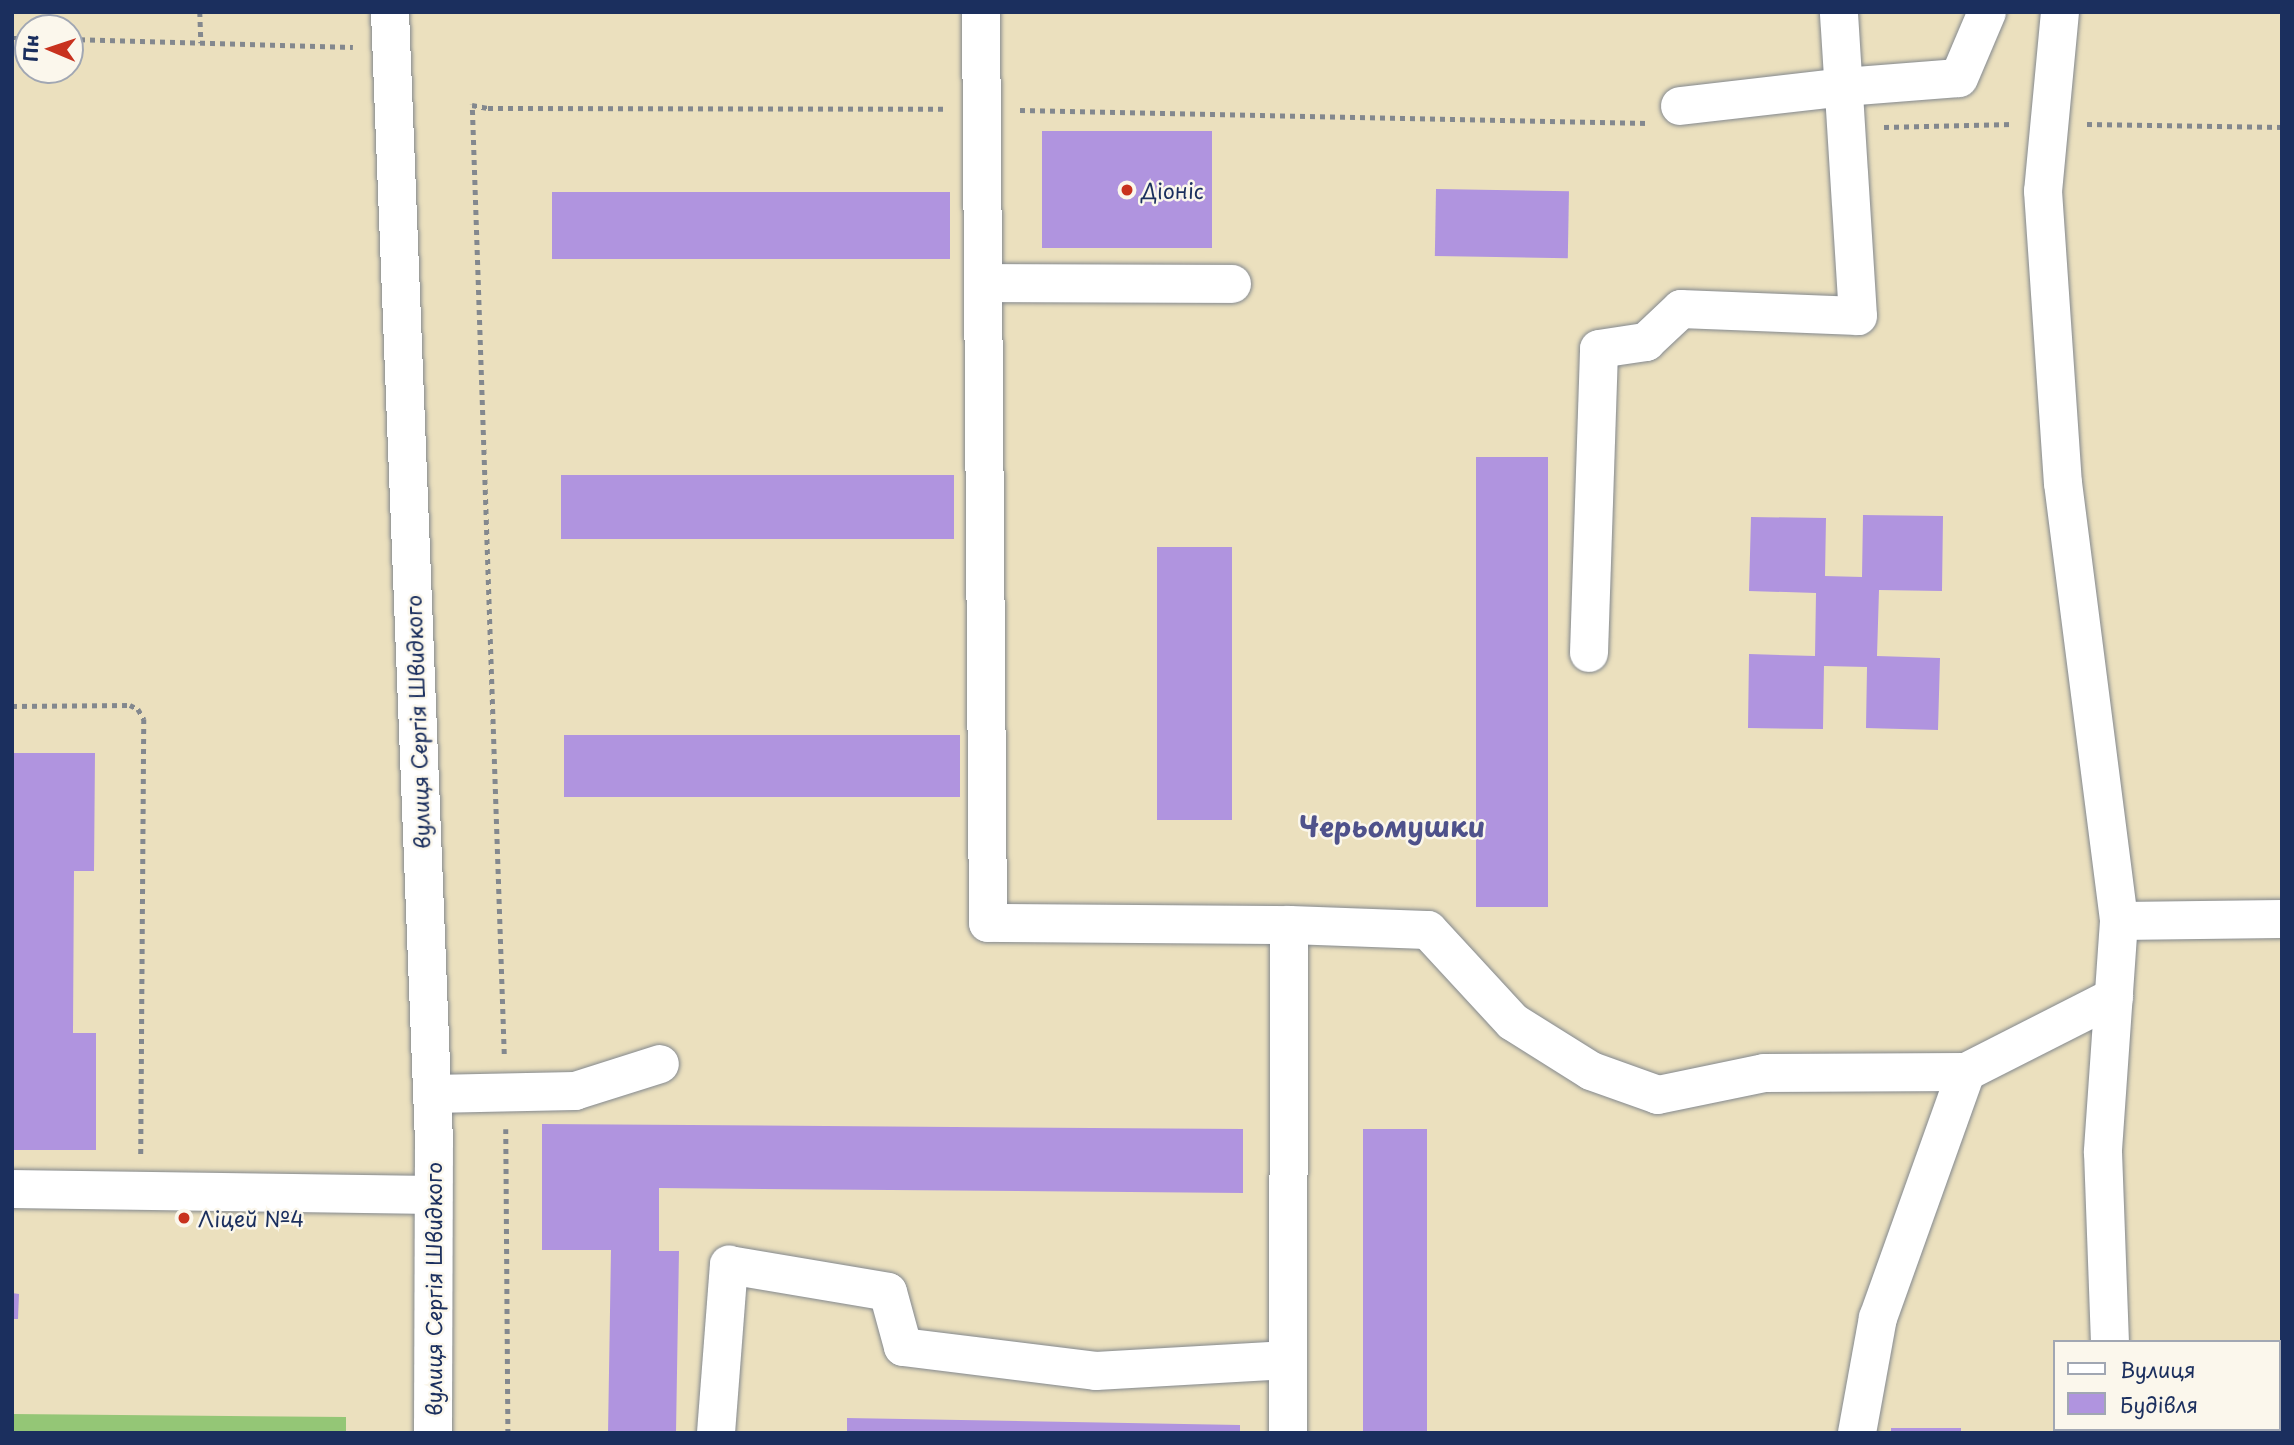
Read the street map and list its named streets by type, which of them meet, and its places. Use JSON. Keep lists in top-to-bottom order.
{
  "streets": {
    "street": ["вулиця Сергія Швидкого"]
  },
  "districts": ["Черьомушки"],
  "places": ["Діоніс", "Ліцей №4"],
  "legend": ["Вулиця", "Будівля"],
  "north": "left"
}
